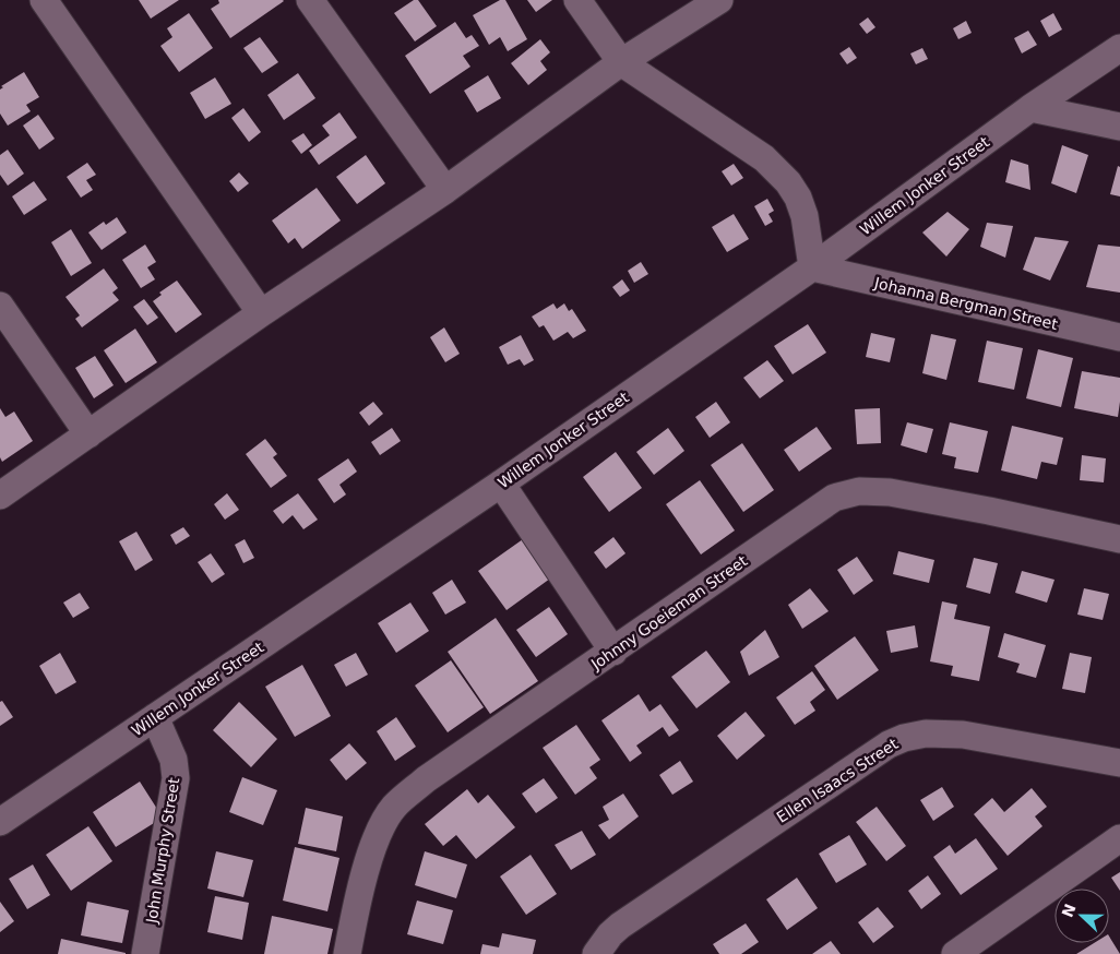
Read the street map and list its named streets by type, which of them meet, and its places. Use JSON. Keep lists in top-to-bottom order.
{
  "streets": {
    "street": [
      "Willem Jonker Street",
      "Johanna Bergman Street",
      "Johnny Goeieman Street",
      "Ellen Isaacs Street",
      "John Murphy Street"
    ]
  },
  "crossings": [
    ["Willem Jonker Street", "Johanna Bergman Street"],
    ["Willem Jonker Street", "John Murphy Street"]
  ],
  "north": "left"
}
